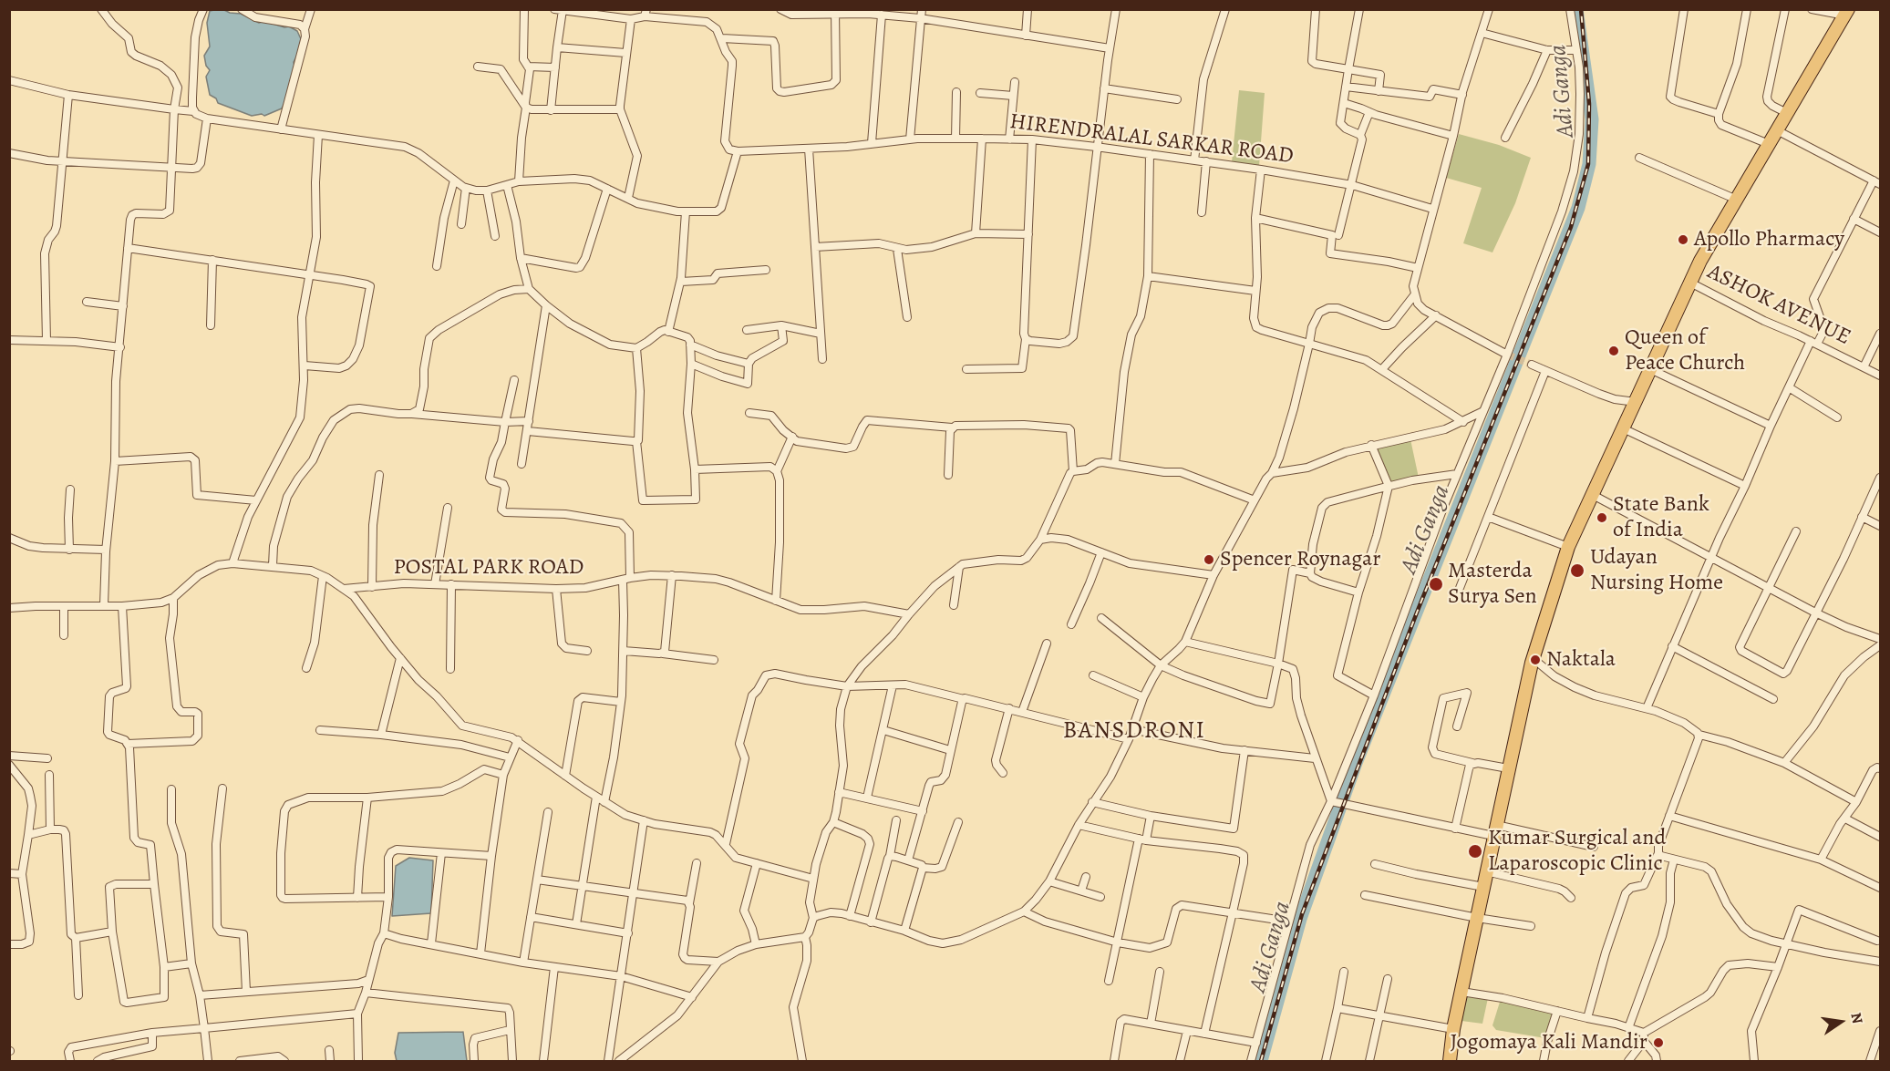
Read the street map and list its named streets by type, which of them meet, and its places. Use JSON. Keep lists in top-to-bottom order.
{
  "streets": {
    "street": ["HIRENDRALAL SARKAR ROAD", "ASHOK AVENUE", "POSTAL PARK ROAD"]
  },
  "districts": ["BANSDRONI"],
  "water": ["Adi Ganga"],
  "places": [
    "Apollo Pharmacy",
    "Queen of Peace Church",
    "State Bank of India",
    "Spencer Roynagar",
    "Udayan Nursing Home",
    "Masterda Surya Sen",
    "Naktala",
    "Kumar Surgical and Laparoscopic Clinic",
    "Jogomaya Kali Mandir"
  ],
  "north": "right"
}
